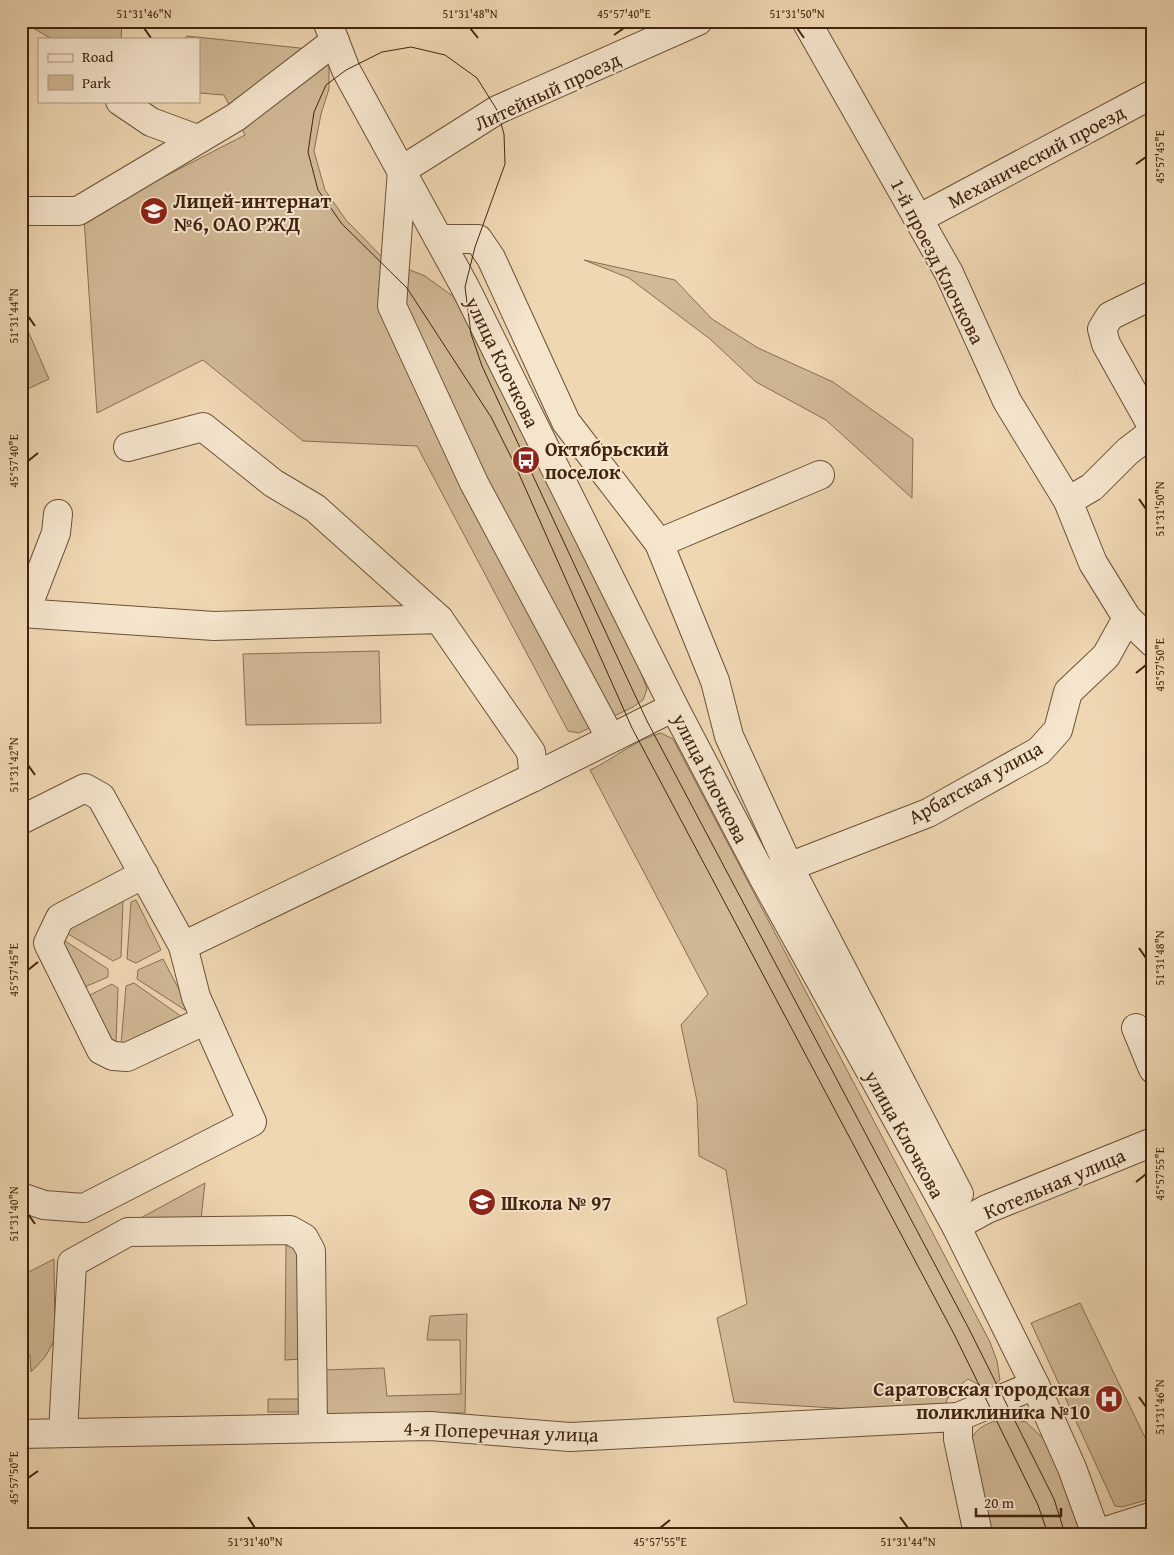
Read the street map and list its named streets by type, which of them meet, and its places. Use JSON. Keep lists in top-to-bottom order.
{
  "streets": {
    "street": [
      "Литейный проезд",
      "Механический проезд",
      "1-й проезд Клочкова",
      "улица Клочкова",
      "Арбатская улица",
      "Котельная улица",
      "4-я Поперечная улица"
    ]
  },
  "crossings": [
    ["Литейный проезд", "улица Клочкова"],
    ["Механический проезд", "1-й проезд Клочкова"],
    ["1-й проезд Клочкова", "Арбатская улица"],
    ["улица Клочкова", "Арбатская улица"],
    ["улица Клочкова", "Котельная улица"],
    ["улица Клочкова", "4-я Поперечная улица"]
  ],
  "places": {
    "school or university": ["Лицей-интернат №6, ОАО РЖД", "Школа № 97"],
    "bus stop": ["Октябрьский поселок"],
    "hospital": ["Саратовская городская поликлиника №10"]
  },
  "legend": ["Road", "Park"],
  "scale_bar": "20 m",
  "coordinates": [
    "51°31'46\"N",
    "51°31'48\"N",
    "45°57'40\"E",
    "51°31'50\"N",
    "45°57'45\"E",
    "51°31'44\"N",
    "45°57'50\"E",
    "51°31'42\"N",
    "45°57'55\"E",
    "51°31'40\"N"
  ]
}
